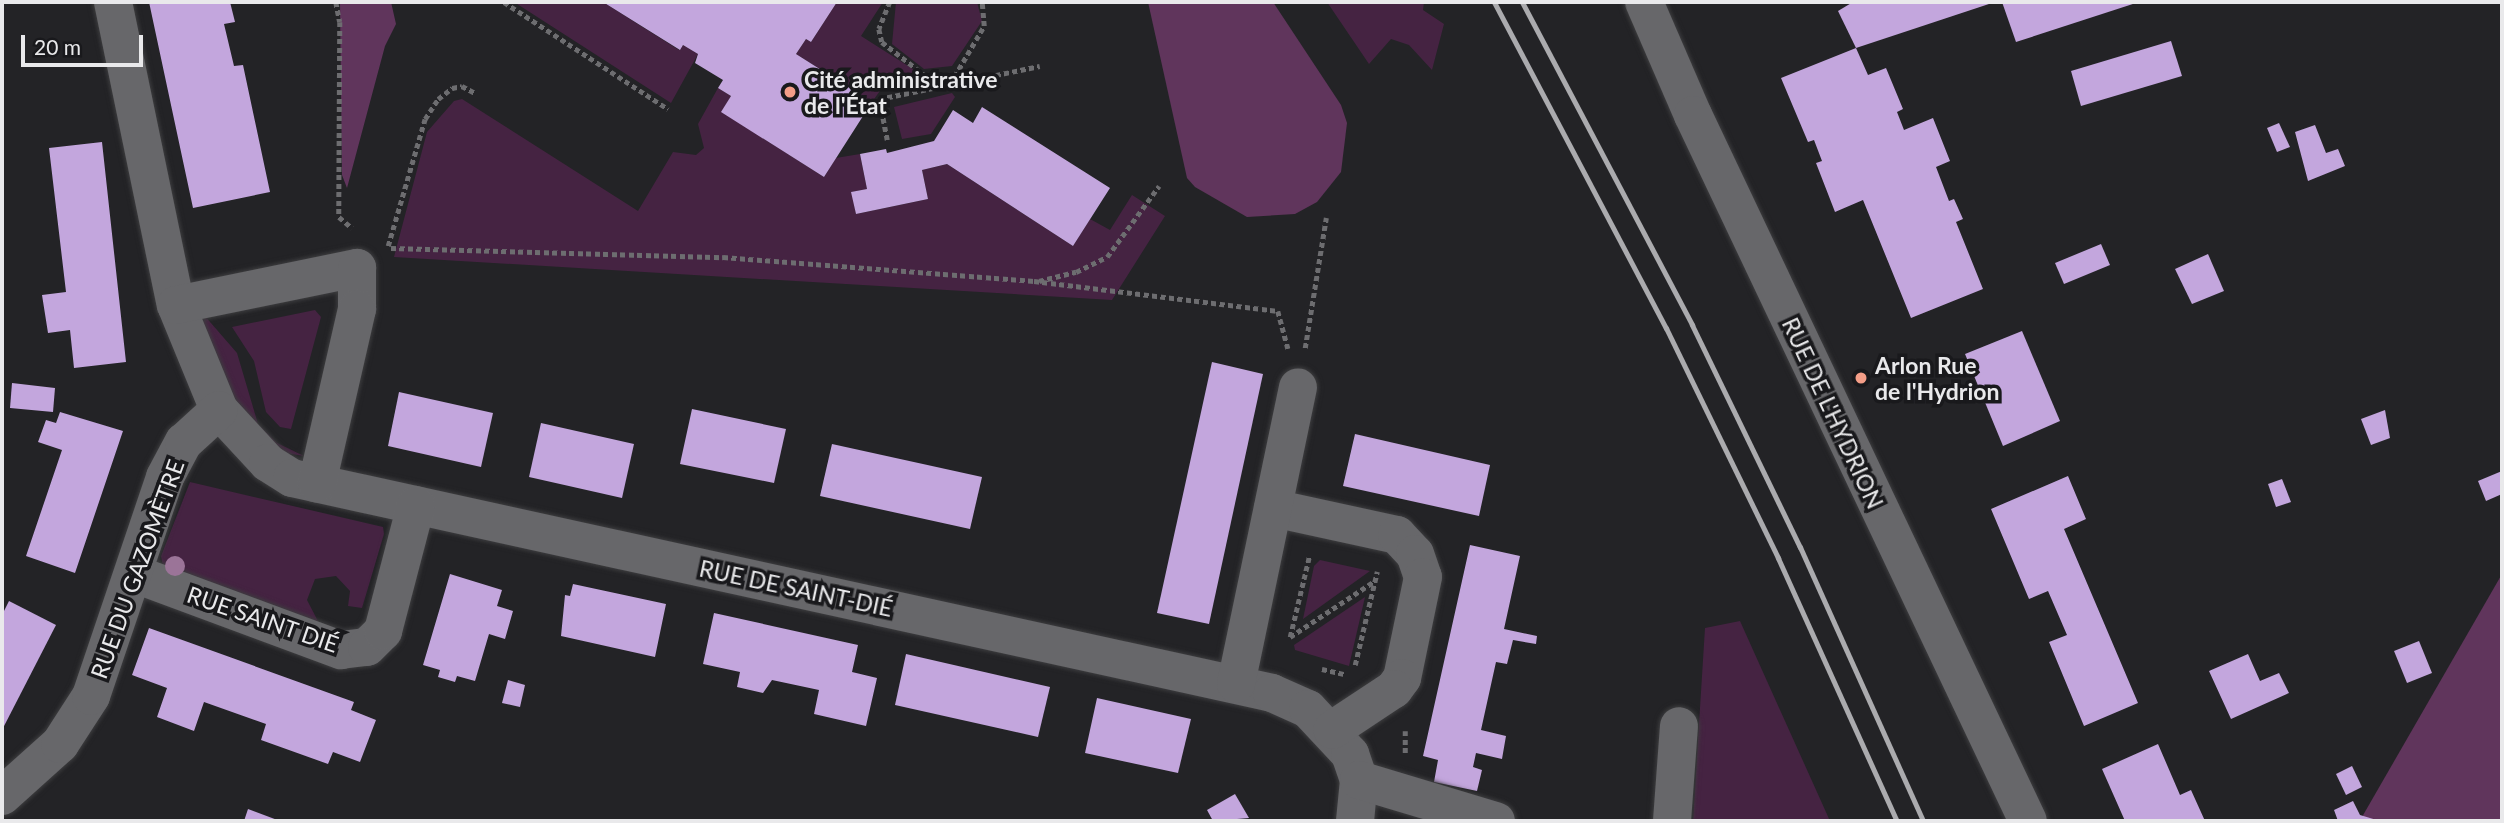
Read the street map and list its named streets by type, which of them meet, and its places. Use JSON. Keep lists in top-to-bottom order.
{
  "streets": {
    "street": [
      "RUE DE L'HYDRION",
      "RUE DU GAZOMÈTRE",
      "RUE DE SAINT-DIÉ",
      "RUE SAINT DIÉ"
    ]
  },
  "crossings": [
    ["RUE DU GAZOMÈTRE", "RUE DE SAINT-DIÉ"],
    ["RUE DU GAZOMÈTRE", "RUE SAINT DIÉ"],
    ["RUE DE SAINT-DIÉ", "RUE SAINT DIÉ"]
  ],
  "places": ["Cité administrative de l'État", "Arlon Rue de l'Hydrion"],
  "scale_bar": "20 m"
}
